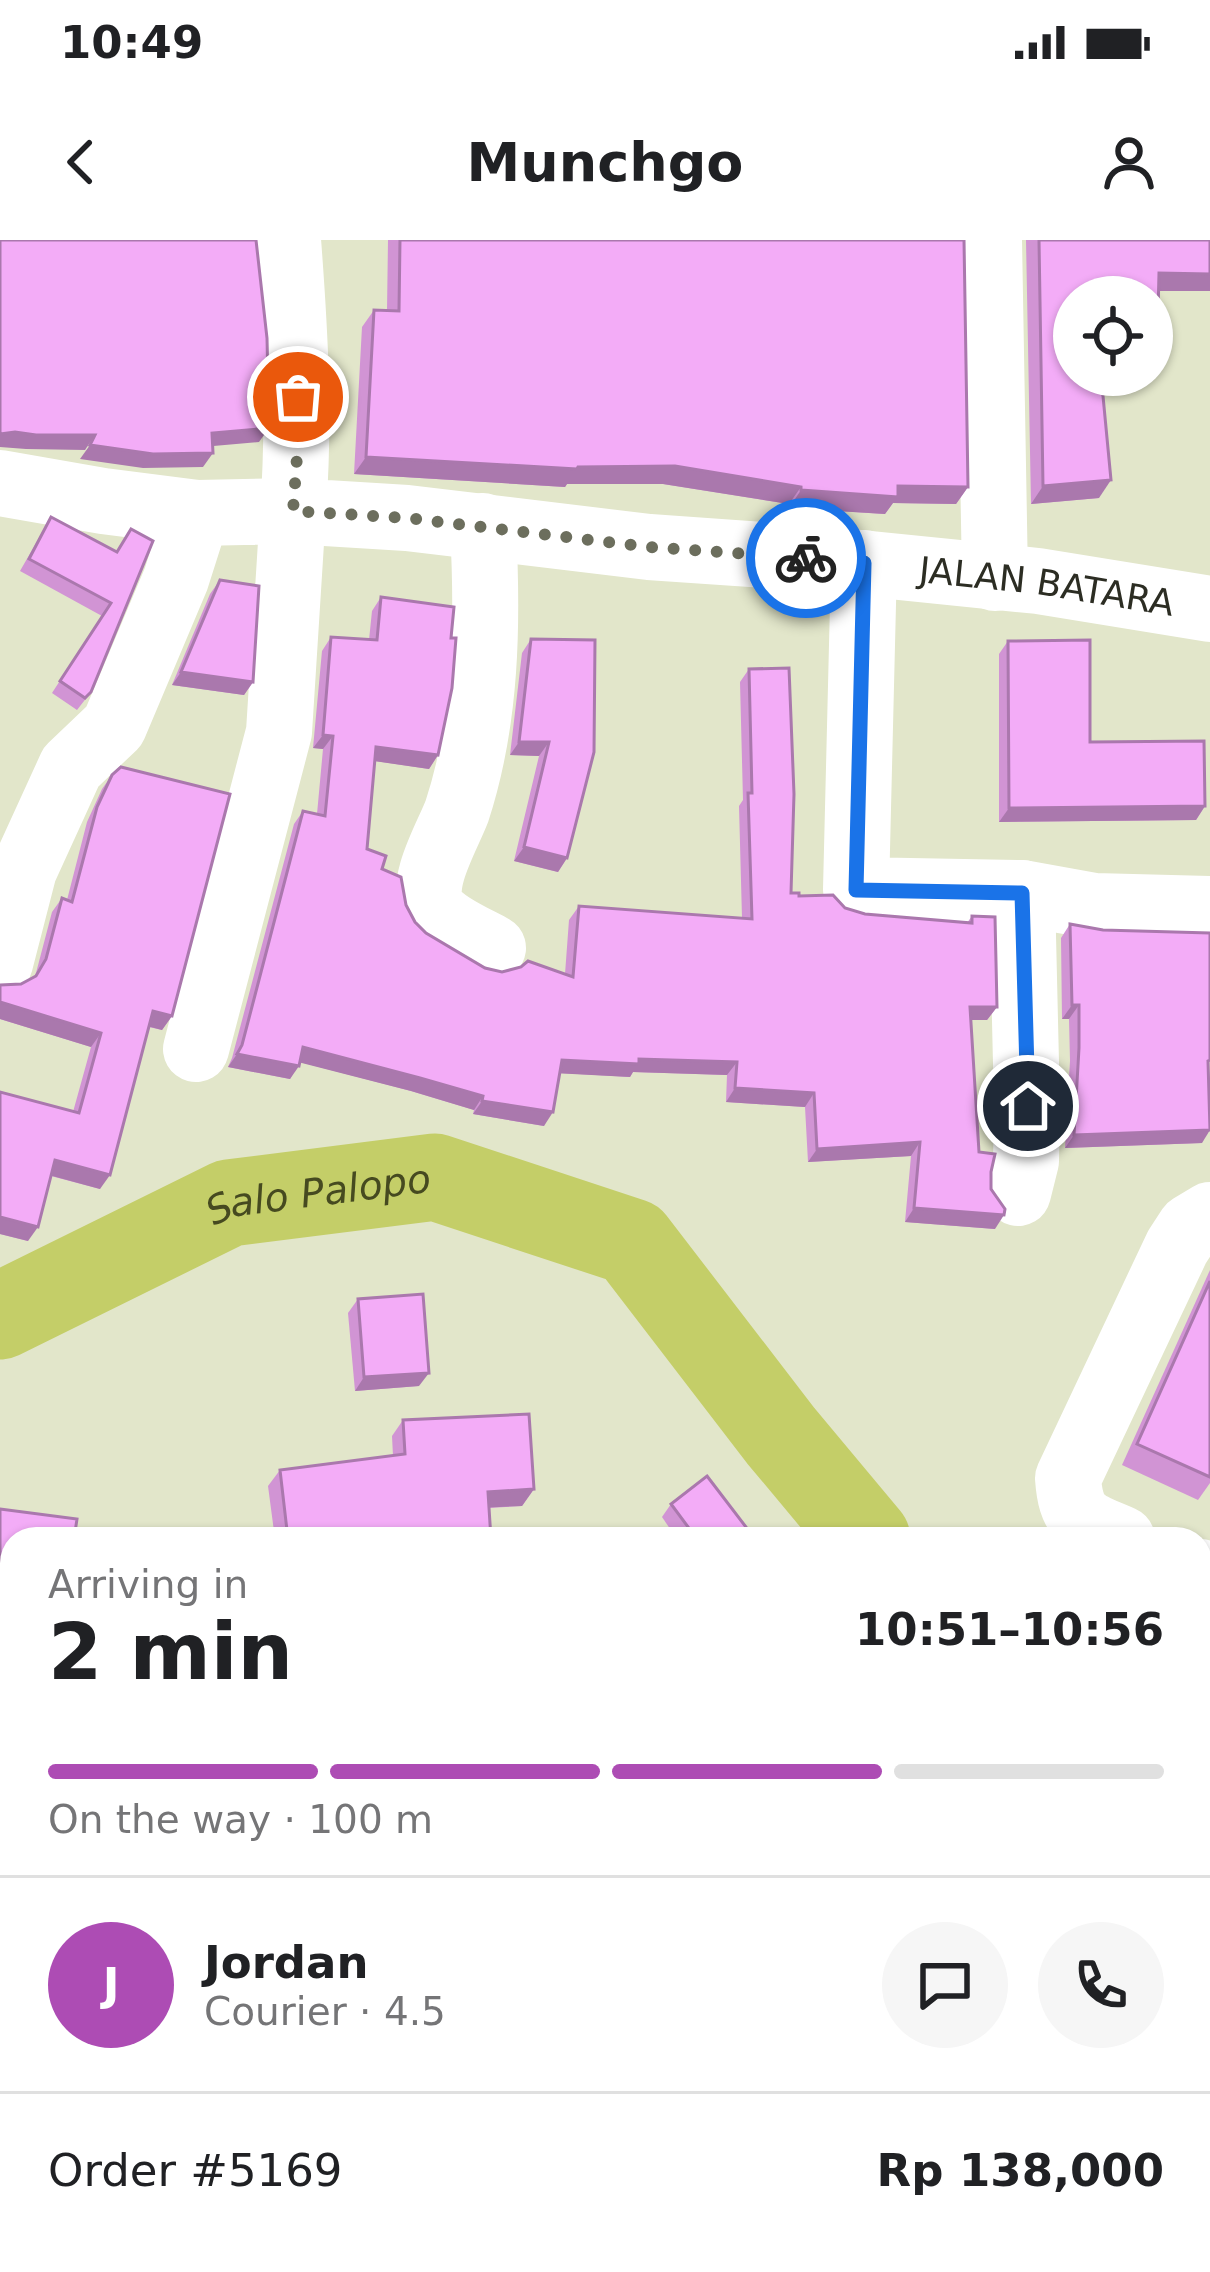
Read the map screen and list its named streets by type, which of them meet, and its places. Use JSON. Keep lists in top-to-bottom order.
{
  "streets": {
    "street": ["JALAN BATARA"]
  },
  "water": ["Salo Palopo"],
  "page": {
    "status": "10:49",
    "header": "Munchgo",
    "heading": ["2 min", "Arriving in", "10:51–10:56"],
    "panel": [
      "Jordan",
      "Courier · 4.5",
      "Order #5169",
      "Rp 138,000"
    ],
    "bar": "On the way · 100 m",
    "round": "J"
  }
}
